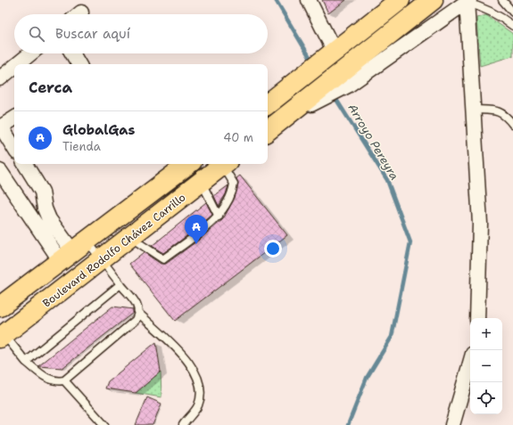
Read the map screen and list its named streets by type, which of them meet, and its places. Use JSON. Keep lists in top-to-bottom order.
{
  "streets": {
    "main road": ["Boulevard Rodolfo Chávez Carrillo"]
  },
  "water": ["Arroyo Pereyra"],
  "page": {
    "search": "Buscar aquí",
    "heading": "Cerca",
    "list": [
      {
        "mark": "A",
        "name": "GlobalGas",
        "note": "Tienda",
        "value": "40 m"
      }
    ],
    "pins": "A",
    "map_buttons": ["+", "−"]
  }
}
